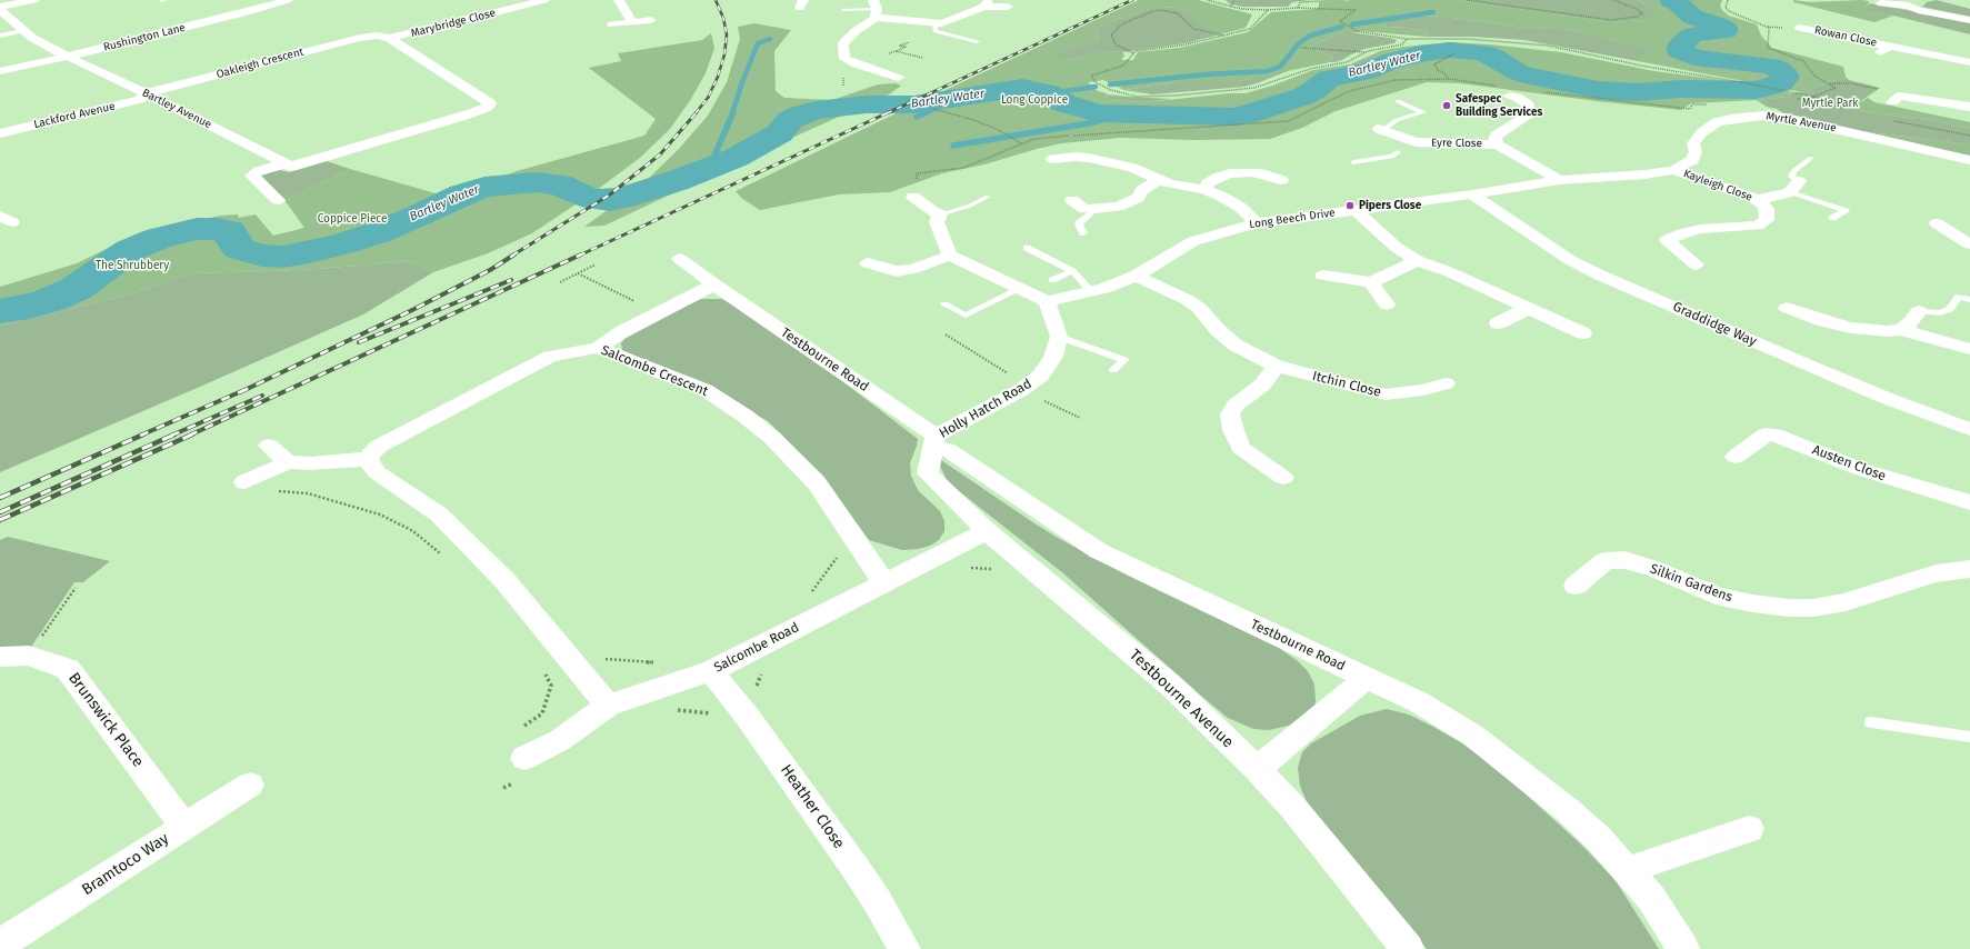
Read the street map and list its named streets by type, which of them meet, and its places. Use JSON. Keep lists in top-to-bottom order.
{
  "streets": {
    "street": [
      "Marybridge Close",
      "Rowan Close",
      "Rushington Lane",
      "Oakleigh Crescent",
      "Bartley Avenue",
      "Lackford Avenue",
      "Myrtle Avenue",
      "Eyre Close",
      "Kayleigh Close",
      "Long Beech Drive",
      "Graddidge Way",
      "Testbourne Road",
      "Salcombe Crescent",
      "Itchin Close",
      "Holly Hatch Road",
      "Austen Close",
      "Silkin Gardens",
      "Salcombe Road",
      "Testbourne Avenue",
      "Brunswick Place",
      "Heather Close",
      "Bramtoco Way"
    ]
  },
  "crossings": [
    ["Marybridge Close", "Oakleigh Crescent"],
    ["Rushington Lane", "Bartley Avenue"],
    ["Oakleigh Crescent", "Bartley Avenue"],
    ["Oakleigh Crescent", "Lackford Avenue"],
    ["Bartley Avenue", "Lackford Avenue"],
    ["Myrtle Avenue", "Kayleigh Close"],
    ["Myrtle Avenue", "Long Beech Drive"],
    ["Myrtle Avenue", "Graddidge Way"],
    ["Long Beech Drive", "Graddidge Way"],
    ["Long Beech Drive", "Itchin Close"],
    ["Testbourne Road", "Holly Hatch Road"],
    ["Salcombe Crescent", "Salcombe Road"],
    ["Holly Hatch Road", "Testbourne Avenue"],
    ["Salcombe Road", "Testbourne Avenue"],
    ["Salcombe Road", "Heather Close"],
    ["Brunswick Place", "Bramtoco Way"]
  ],
  "water": ["Bartley Water"],
  "parks": [
    "Long Coppice",
    "Myrtle Park",
    "Coppice Piece",
    "The Shrubbery"
  ],
  "places": ["Safespec Building Services", "Pipers Close"]
}
